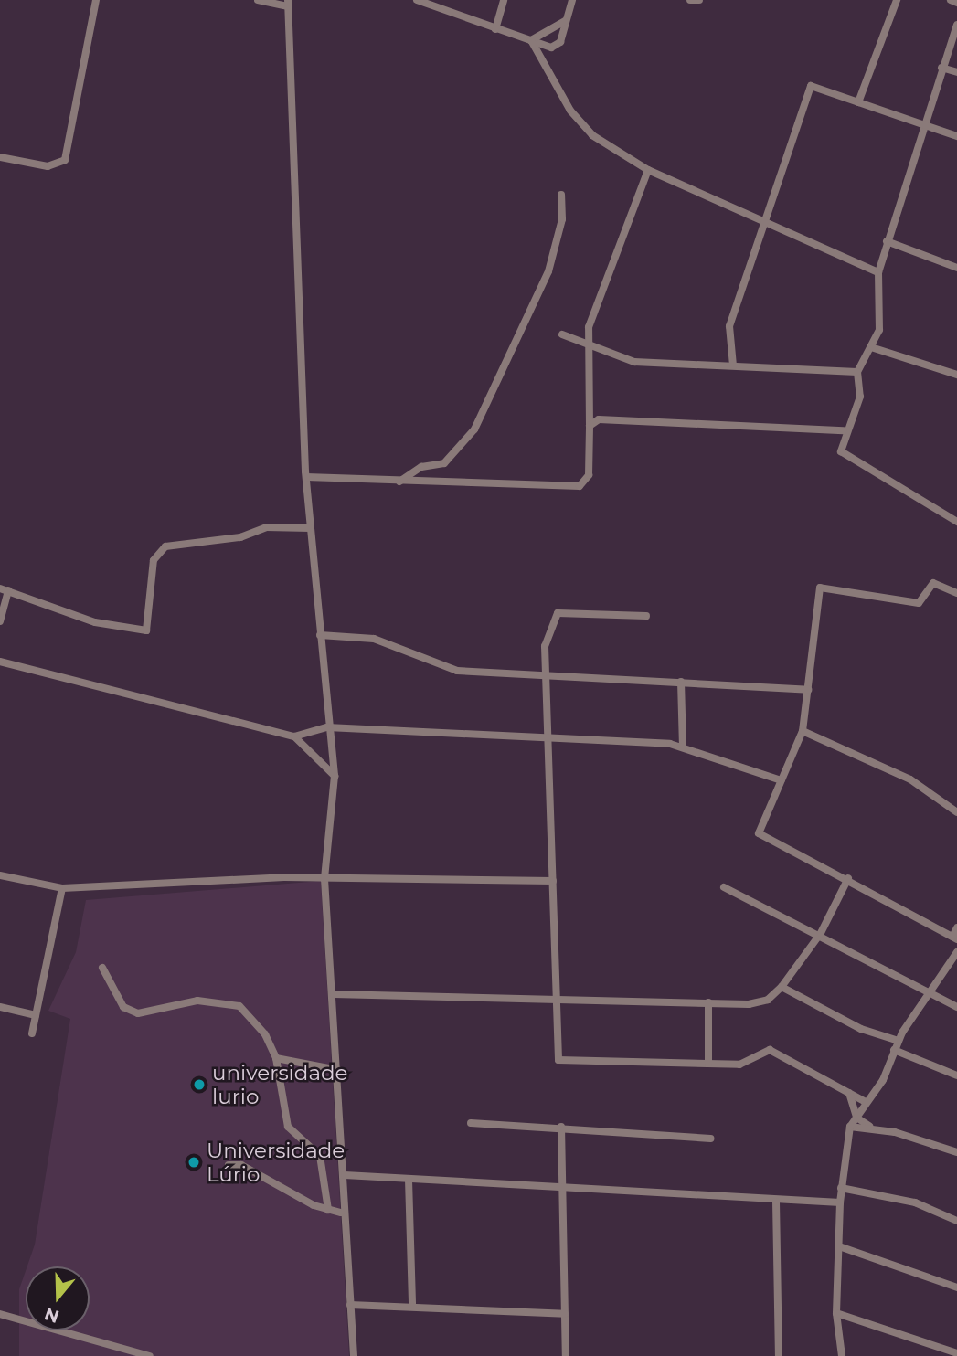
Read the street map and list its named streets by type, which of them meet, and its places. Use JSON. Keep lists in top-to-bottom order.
{
  "places": ["universidade lurio", "Universidade Lúrio"],
  "north": "bottom"
}
